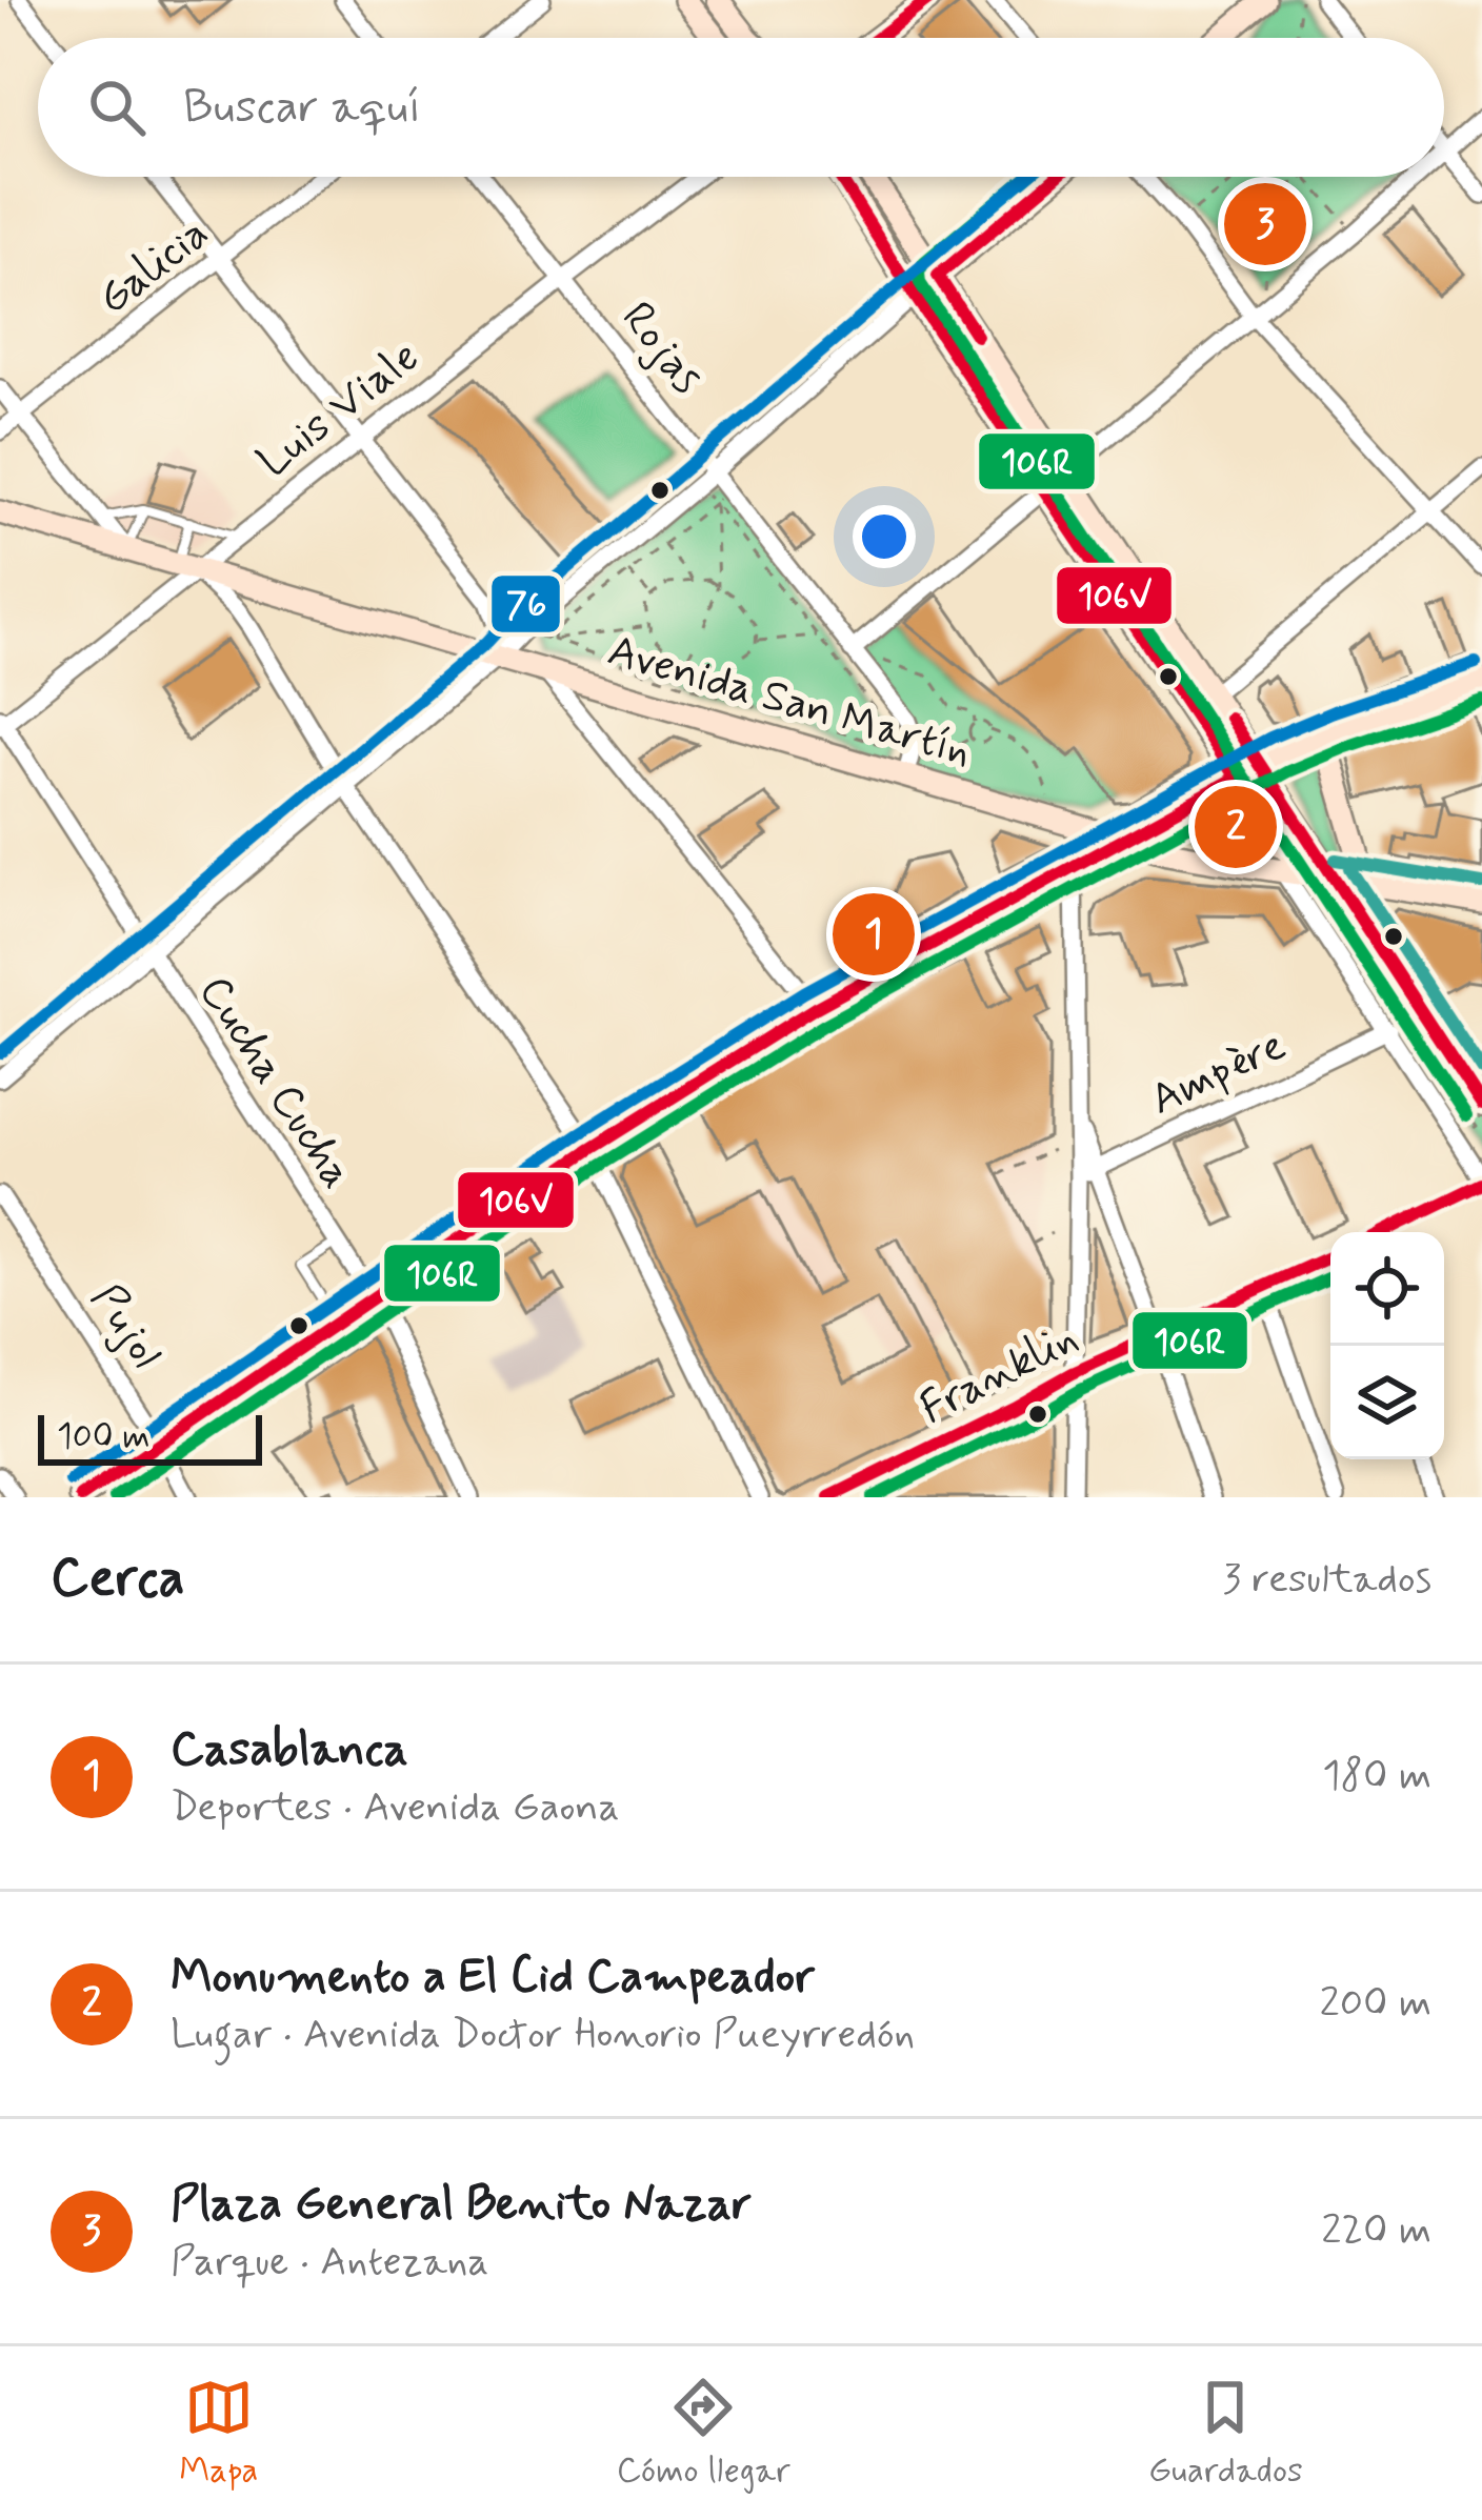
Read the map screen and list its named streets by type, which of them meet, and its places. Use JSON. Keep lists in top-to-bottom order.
{
  "streets": {
    "main road": ["Avenida San Martín"],
    "street": [
      "Galicia",
      "Rojas",
      "Luis Viale",
      "Ampère",
      "Cucha Cucha",
      "Pujol",
      "Franklin"
    ]
  },
  "crossings": [
    ["Rojas", "Luis Viale"],
    ["Rojas", "Avenida San Martín"],
    ["Luis Viale", "Avenida San Martín"],
    ["Luis Viale", "Cucha Cucha"]
  ],
  "lines": ["transit line 106V", "transit line 106R", "transit line 76"],
  "scale_bar": "100 m",
  "page": {
    "search": "Buscar aquí",
    "pins": ["3", "2", "1"],
    "scale": "100 m",
    "heading": ["Cerca", "3 resultados"],
    "list": [
      {
        "mark": "1",
        "name": "Casablanca",
        "note": "Deportes · Avenida Gaona",
        "value": "180 m"
      },
      {
        "mark": "2",
        "name": "Monumento a El Cid Campeador",
        "note": "Lugar · Avenida Doctor Honorio Pueyrredón",
        "value": "200 m"
      },
      {
        "mark": "3",
        "name": "Plaza General Benito Nazar",
        "note": "Parque · Antezana",
        "value": "220 m"
      }
    ],
    "nav": ["Mapa", "Cómo llegar", "Guardados"]
  }
}
